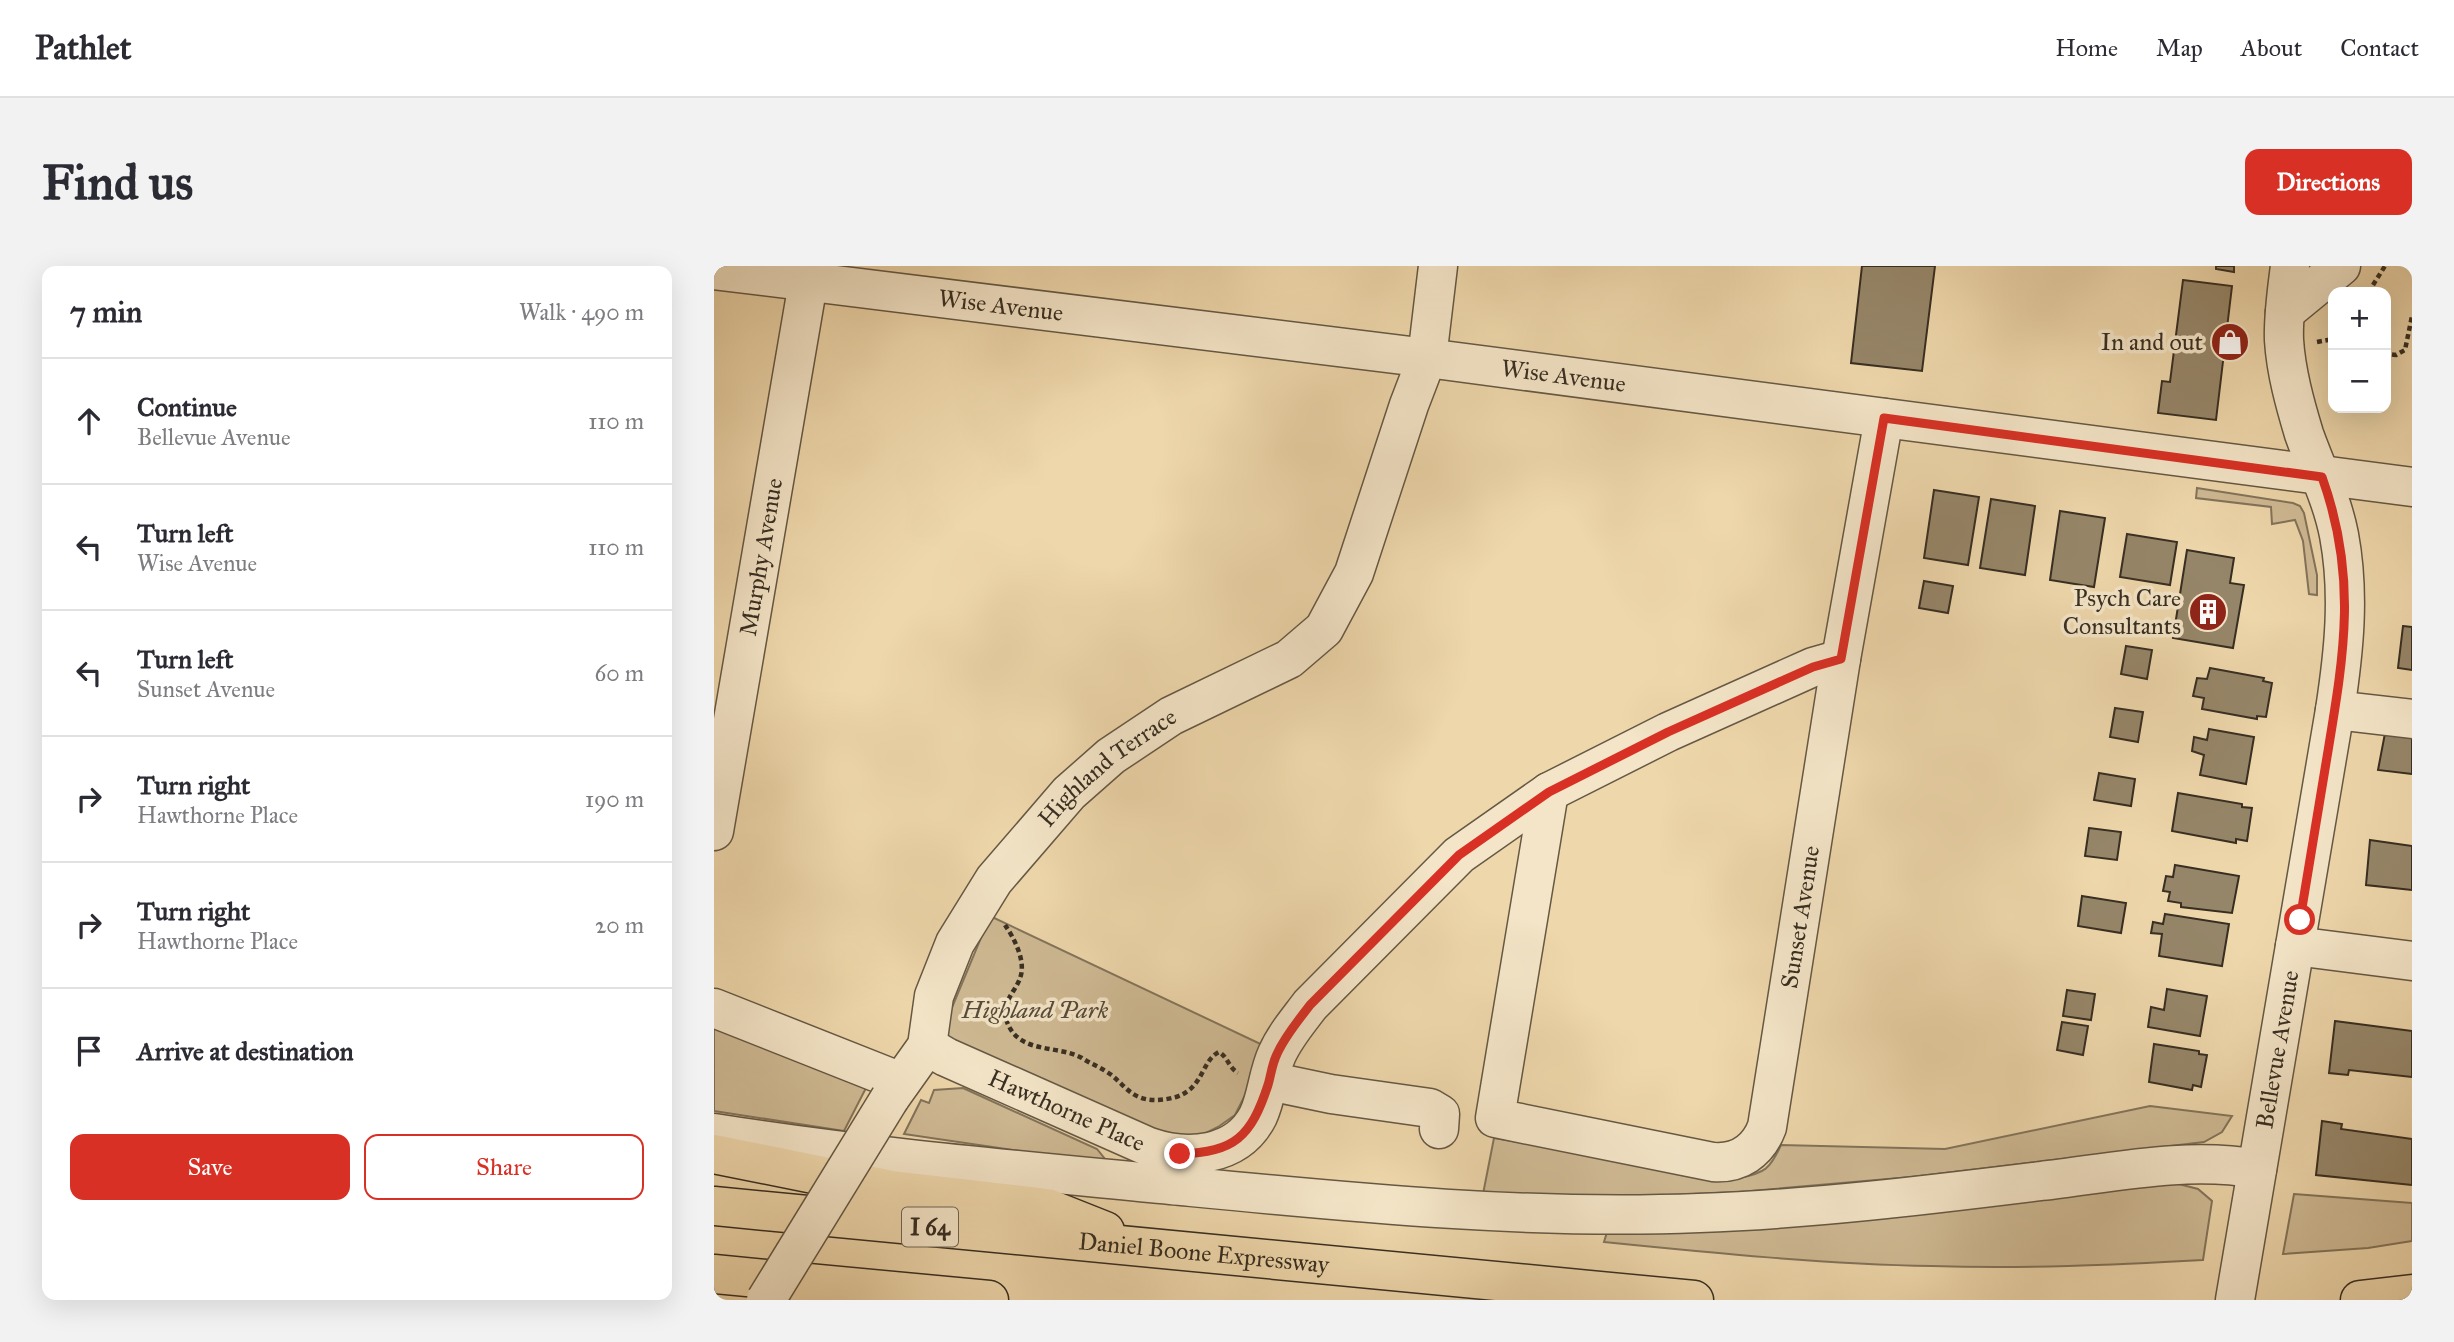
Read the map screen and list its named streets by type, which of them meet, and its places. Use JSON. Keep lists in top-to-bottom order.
{
  "streets": {
    "highway": ["I 64", "Daniel Boone Expressway"],
    "street": [
      "Wise Avenue",
      "Murphy Avenue",
      "Highland Terrace",
      "Sunset Avenue",
      "Bellevue Avenue",
      "Hawthorne Place"
    ]
  },
  "crossings": [
    ["Wise Avenue", "Murphy Avenue"],
    ["Wise Avenue", "Highland Terrace"],
    ["Wise Avenue", "Sunset Avenue"],
    ["Wise Avenue", "Bellevue Avenue"],
    ["Highland Terrace", "Hawthorne Place"],
    ["Sunset Avenue", "Hawthorne Place"]
  ],
  "parks": ["Highland Park"],
  "places": {
    "shop": ["In and out"],
    "building": ["Psych Care Consultants"]
  },
  "page": {
    "header": "Pathlet",
    "nav": [
      "Home",
      "Map",
      "About",
      "Contact"
    ],
    "buttons": [
      "Directions",
      ["Save", "Share"]
    ],
    "title": "Find us",
    "heading": ["7 min", "Walk · 490 m"],
    "map_buttons": ["+", "−"],
    "list": [
      ["Continue", "Bellevue Avenue", "110 m"],
      ["Turn left", "Wise Avenue", "110 m"],
      ["Turn left", "Sunset Avenue", "60 m"],
      ["Turn right", "Hawthorne Place", "190 m"],
      ["Turn right", "Hawthorne Place", "20 m"],
      "Arrive at destination"
    ]
  }
}
